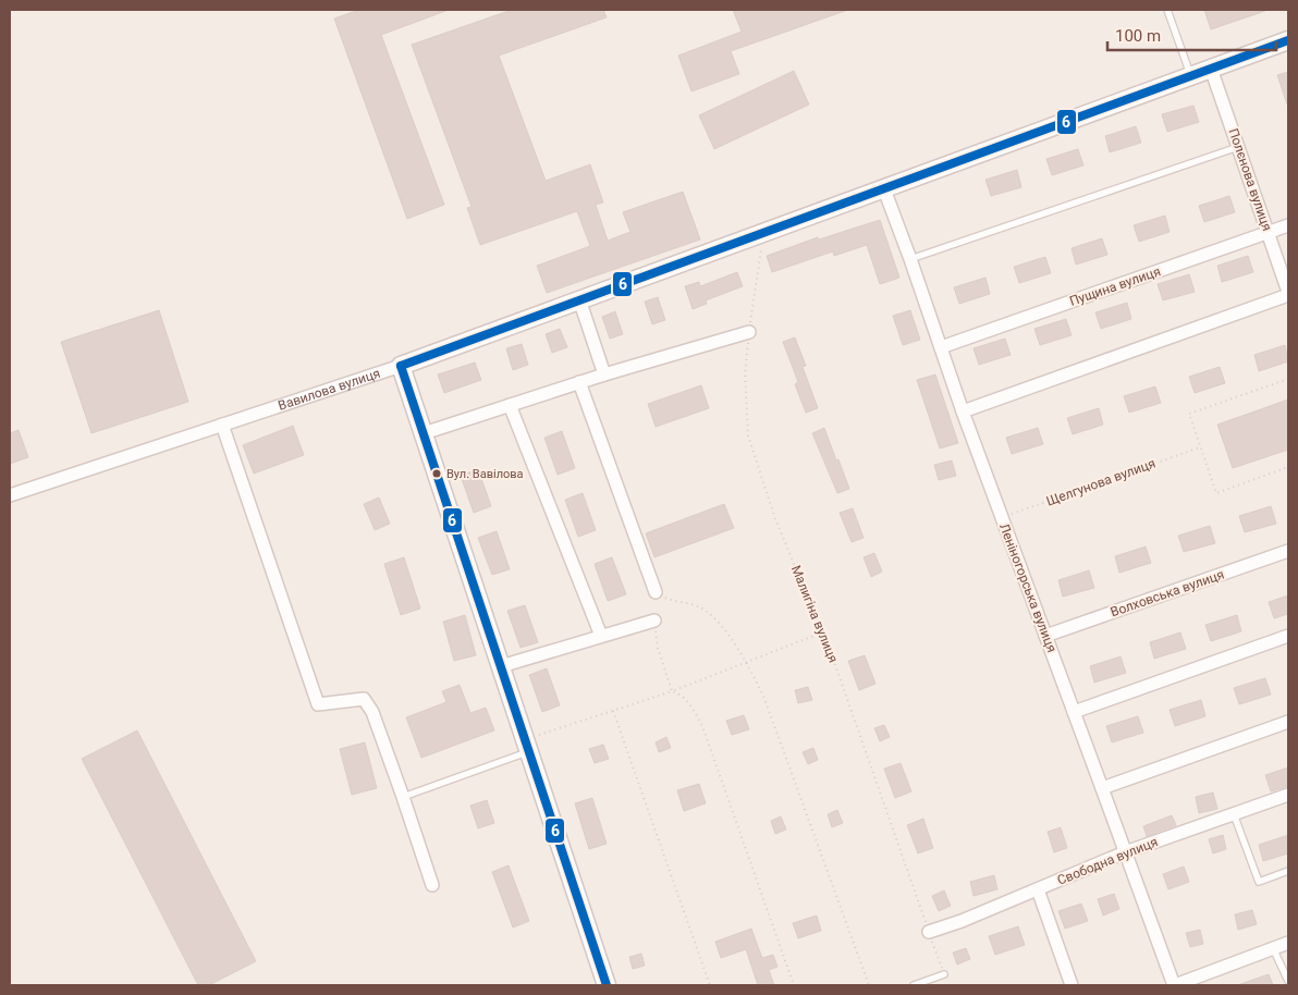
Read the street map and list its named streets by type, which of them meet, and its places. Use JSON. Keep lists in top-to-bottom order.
{
  "streets": {
    "street": [
      "Полєнова вулиця",
      "Пущина вулиця",
      "Вавилова вулиця",
      "Леніногорська вулиця",
      "Волховська вулиця",
      "Свободна вулиця"
    ],
    "path": ["Щелгунова вулиця", "Малигіна вулиця"]
  },
  "crossings": [
    ["Полєнова вулиця", "Пущина вулиця"],
    ["Полєнова вулиця", "Вавилова вулиця"],
    ["Пущина вулиця", "Леніногорська вулиця"],
    ["Вавилова вулиця", "Леніногорська вулиця"],
    ["Вавилова вулиця", "Малигіна вулиця"],
    ["Щелгунова вулиця", "Леніногорська вулиця"],
    ["Леніногорська вулиця", "Волховська вулиця"],
    ["Леніногорська вулиця", "Свободна вулиця"],
    ["Малигіна вулиця", "Свободна вулиця"]
  ],
  "places": ["Вул. Вавілова"],
  "lines": ["transit line 6"],
  "scale_bar": "100 m"
}
